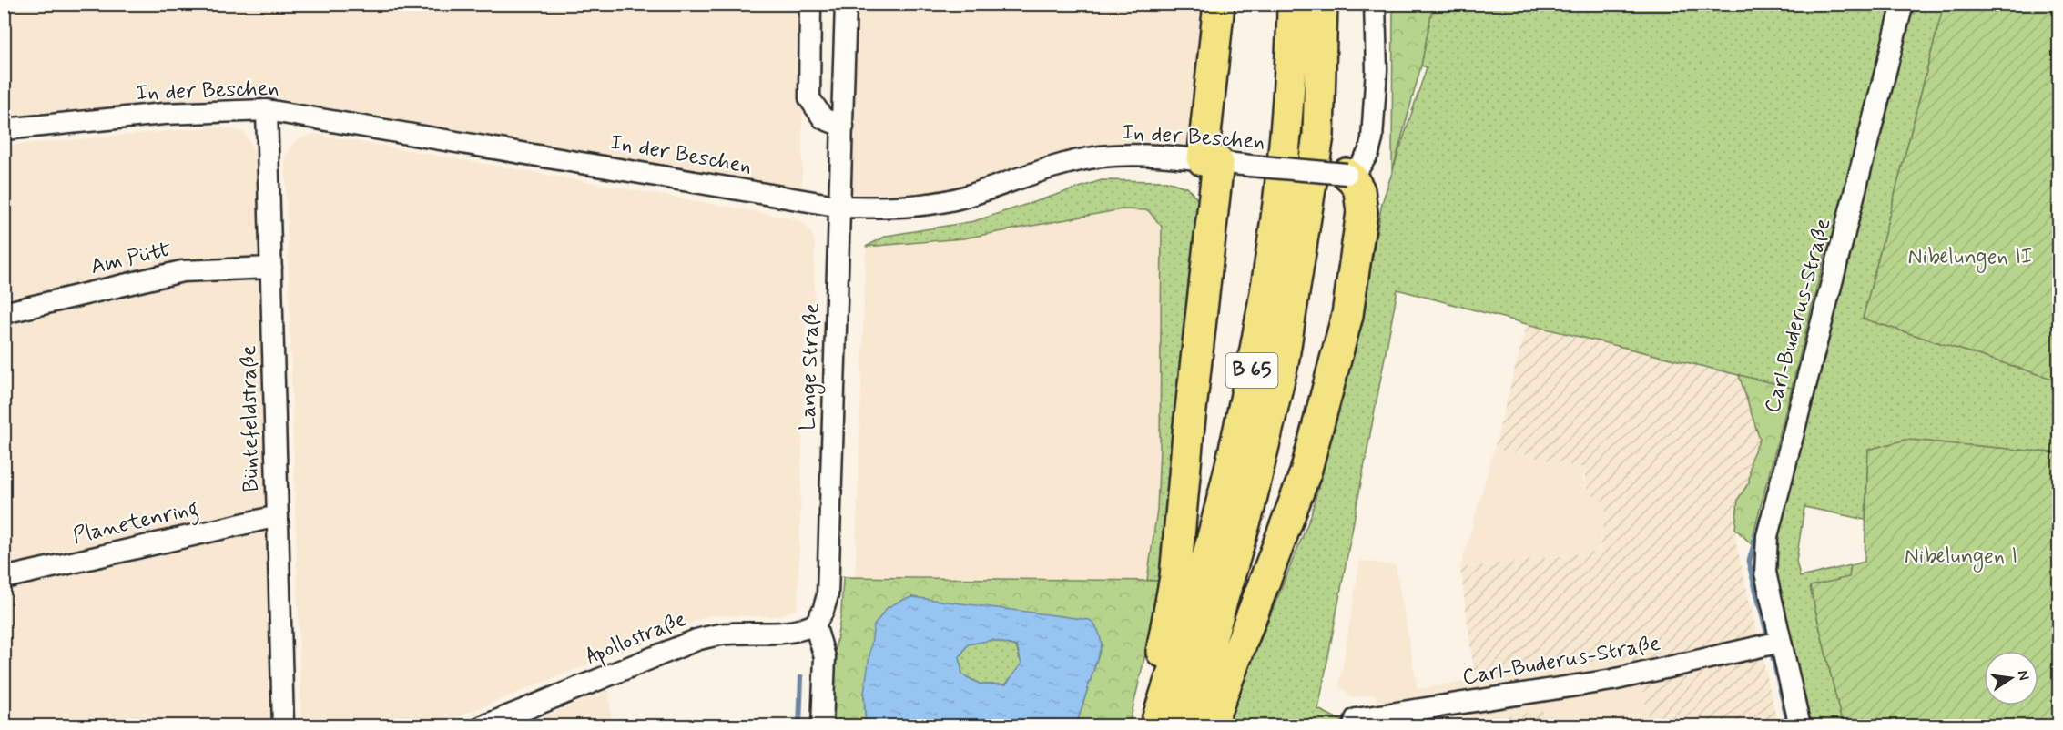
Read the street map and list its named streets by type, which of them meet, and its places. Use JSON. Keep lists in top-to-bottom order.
{
  "streets": {
    "highway": ["B 65"],
    "street": [
      "In der Beschen",
      "Am Pütt",
      "Carl-Buderus-Straße",
      "Lange Straße",
      "Büntefeldstraße",
      "Planetenring",
      "Apollostraße"
    ]
  },
  "crossings": [
    ["In der Beschen", "Lange Straße"],
    ["In der Beschen", "Büntefeldstraße"],
    ["Am Pütt", "Büntefeldstraße"],
    ["Lange Straße", "Apollostraße"],
    ["Büntefeldstraße", "Planetenring"]
  ],
  "parks": ["Nibelungen II", "Nibelungen I"],
  "north": "right"
}
